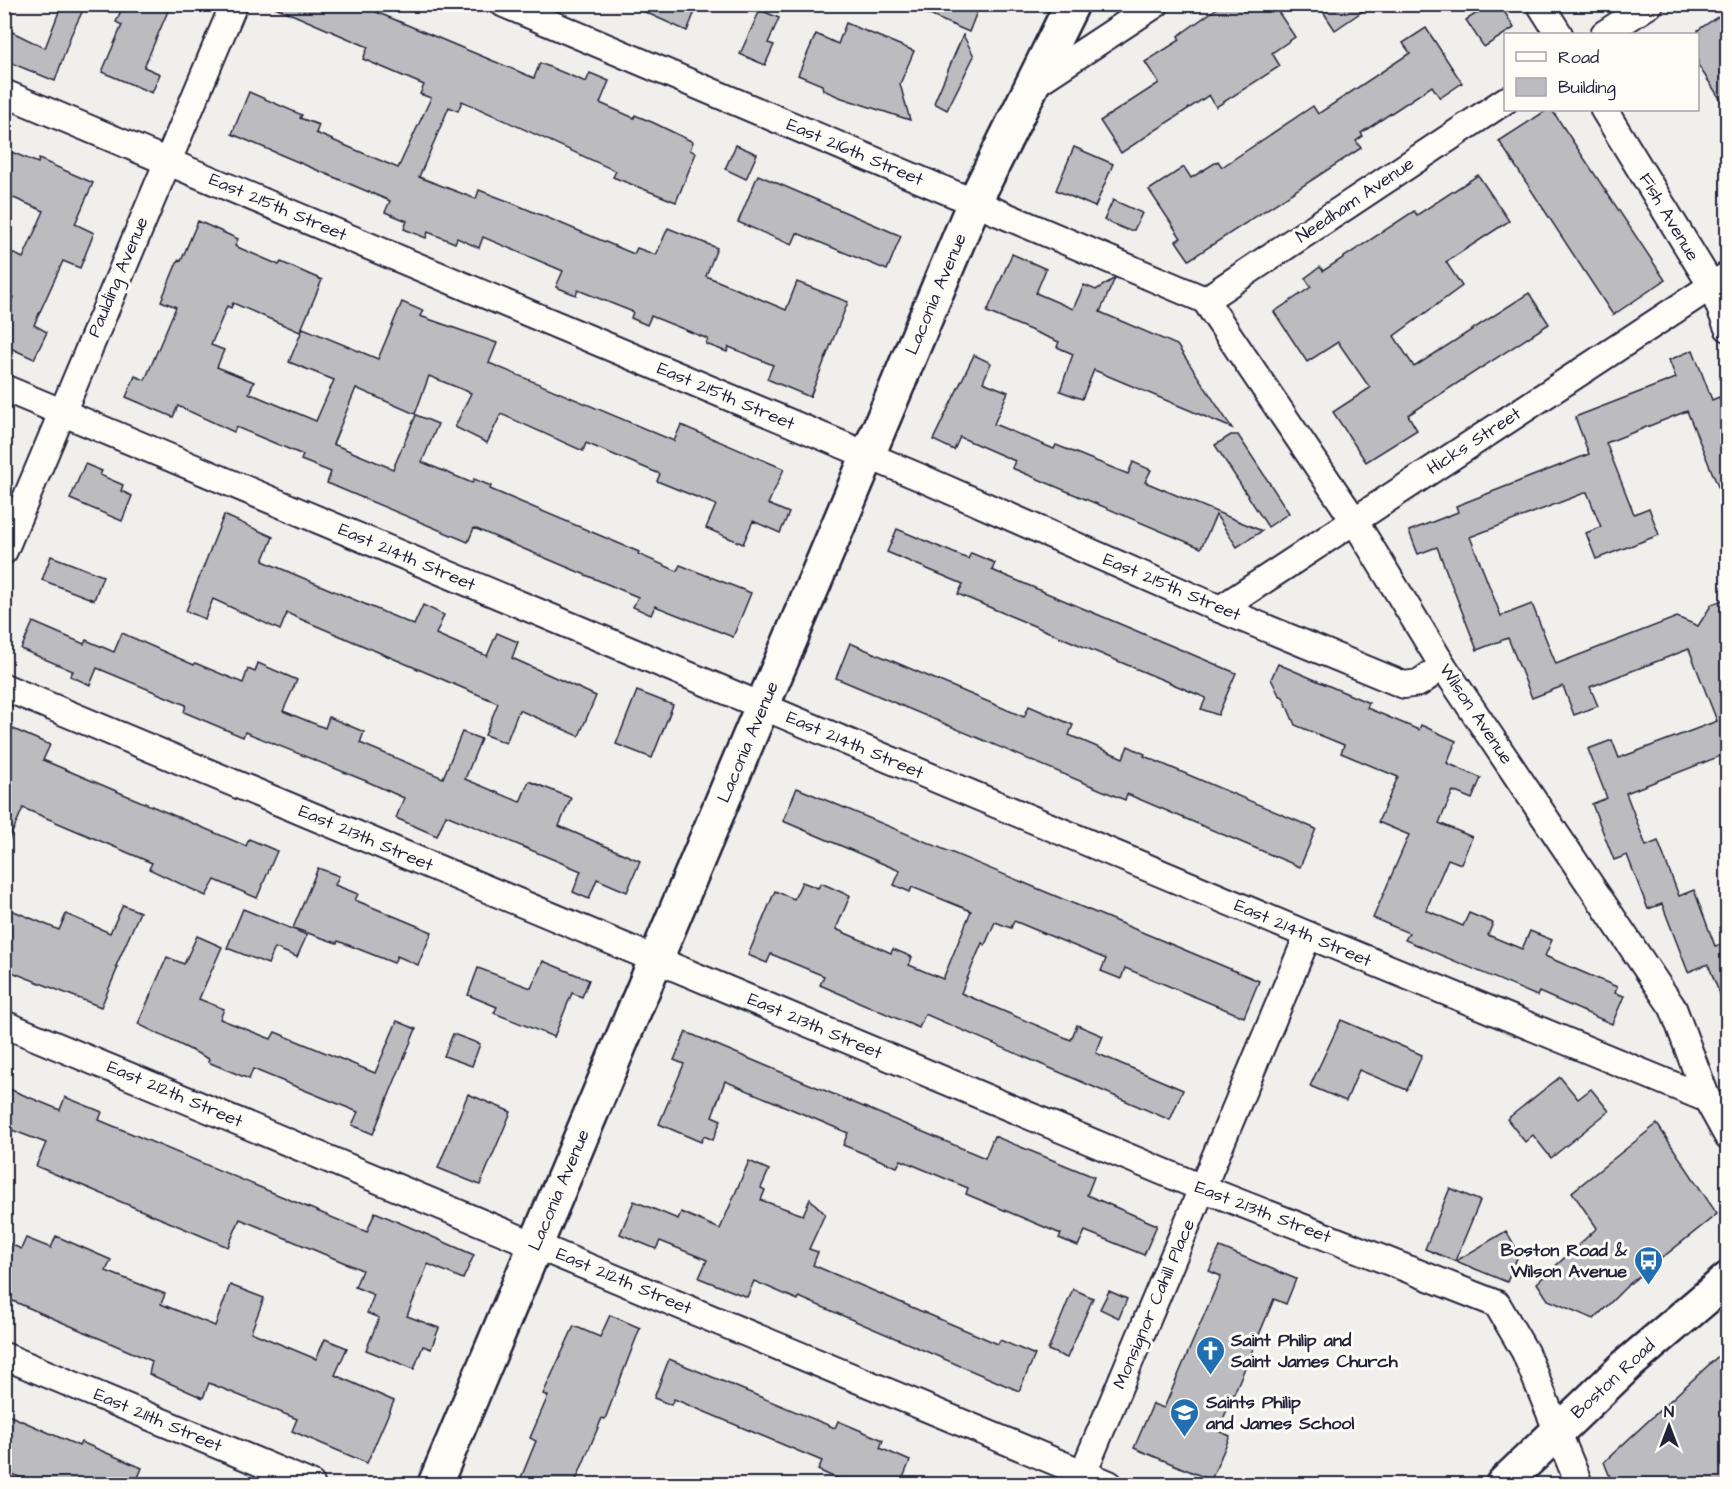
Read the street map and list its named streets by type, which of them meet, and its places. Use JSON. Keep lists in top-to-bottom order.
{
  "streets": {
    "street": [
      "East 216th Street",
      "Needham Avenue",
      "East 215th Street",
      "Fish Avenue",
      "Paulding Avenue",
      "Laconia Avenue",
      "Hicks Street",
      "East 214th Street",
      "Wilson Avenue",
      "East 213th Street",
      "East 212th Street",
      "Monsignor Cahill Place",
      "Boston Road",
      "East 211th Street"
    ]
  },
  "crossings": [
    ["East 216th Street", "Needham Avenue"],
    ["East 216th Street", "Laconia Avenue"],
    ["East 216th Street", "Wilson Avenue"],
    ["Needham Avenue", "Wilson Avenue"],
    ["East 215th Street", "Paulding Avenue"],
    ["East 215th Street", "Laconia Avenue"],
    ["East 215th Street", "Hicks Street"],
    ["East 215th Street", "Wilson Avenue"],
    ["Fish Avenue", "Hicks Street"],
    ["Paulding Avenue", "East 214th Street"],
    ["Laconia Avenue", "East 214th Street"],
    ["Laconia Avenue", "East 213th Street"],
    ["Laconia Avenue", "East 212th Street"],
    ["Hicks Street", "Wilson Avenue"],
    ["East 214th Street", "Wilson Avenue"],
    ["East 214th Street", "Monsignor Cahill Place"],
    ["East 213th Street", "Monsignor Cahill Place"],
    ["East 213th Street", "Boston Road"],
    ["East 212th Street", "Monsignor Cahill Place"]
  ],
  "places": {
    "bus stop": ["Boston Road & Wilson Avenue"],
    "church": ["Saint Philip and Saint James Church"],
    "school or university": ["Saints Philip and James School"]
  },
  "legend": ["Road", "Building"],
  "north": "top"
}
